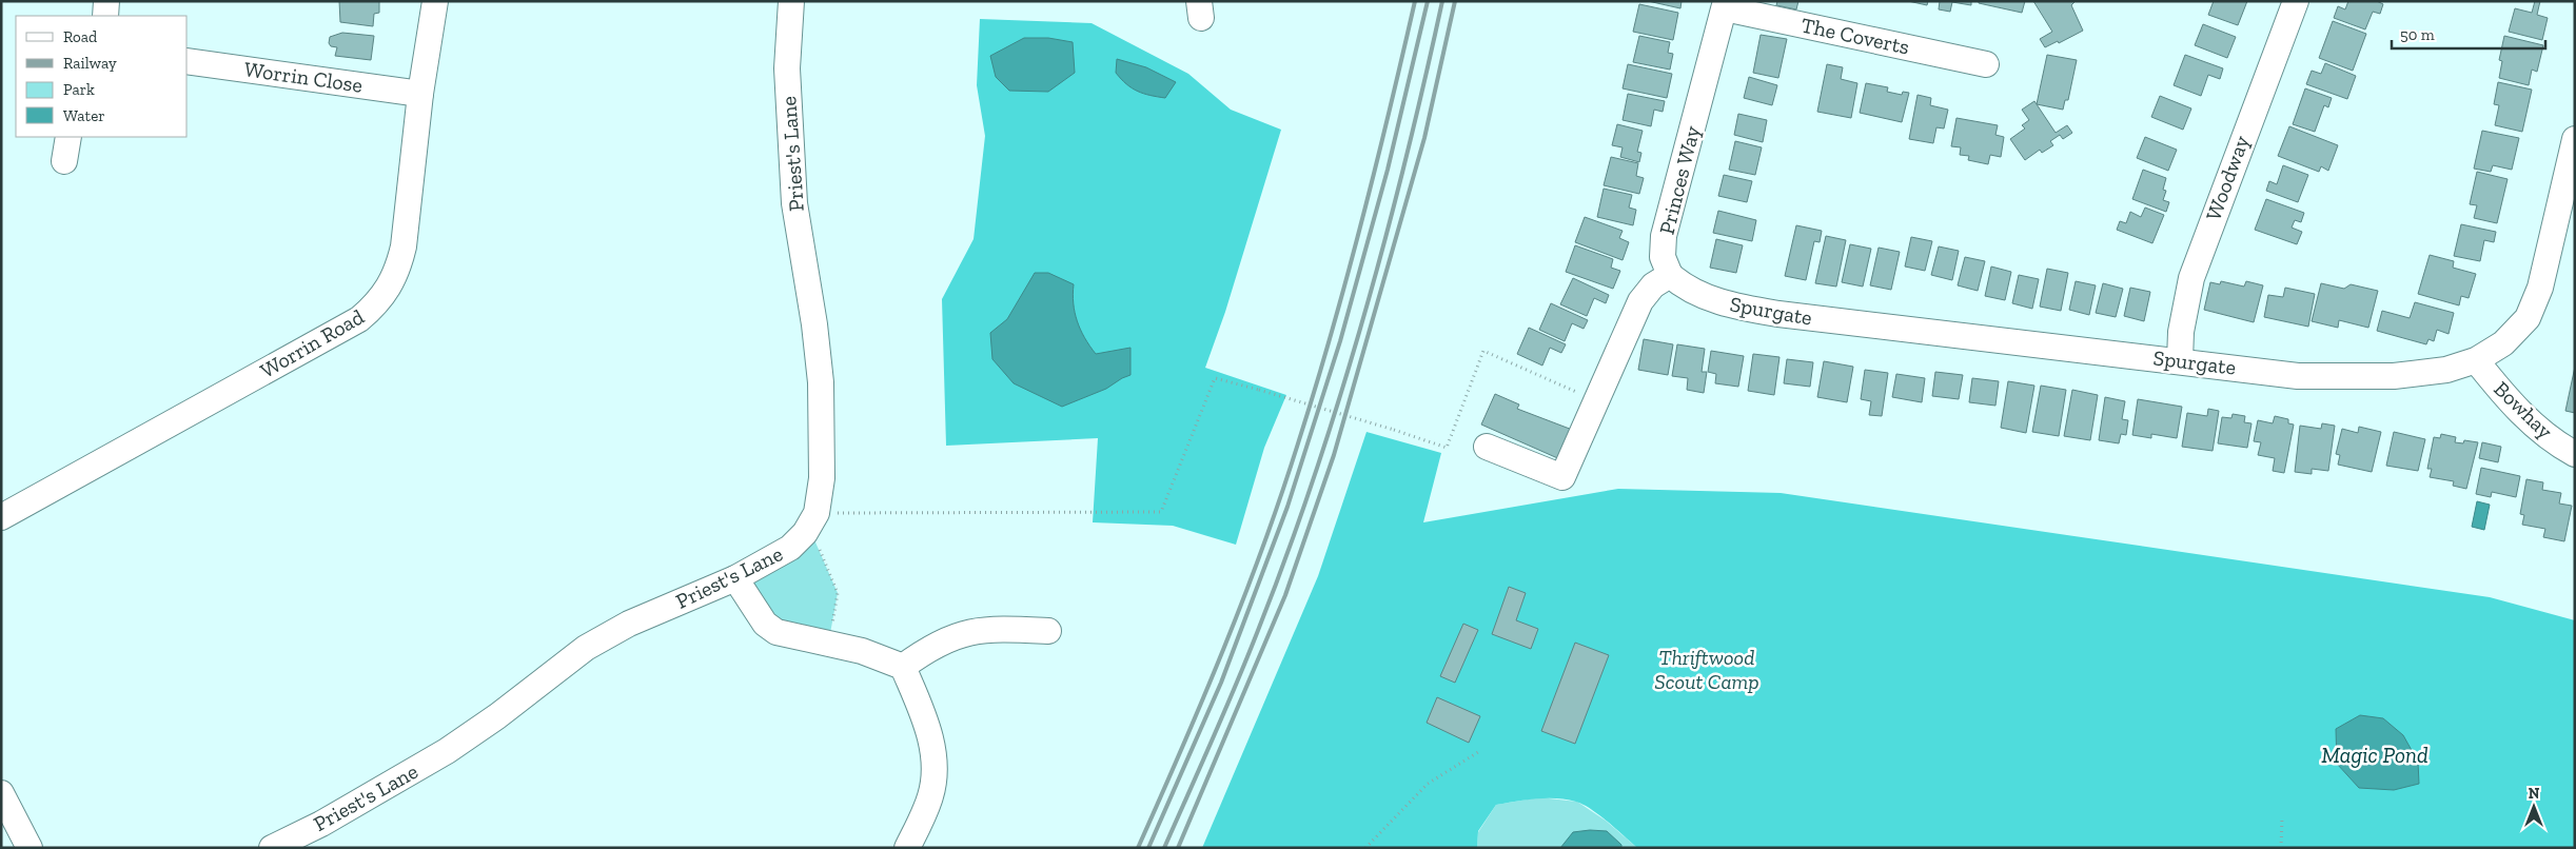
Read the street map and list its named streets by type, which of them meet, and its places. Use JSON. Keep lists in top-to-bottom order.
{
  "streets": {
    "street": [
      "The Coverts",
      "Worrin Close",
      "Priest's Lane",
      "Woodway",
      "Princes Way",
      "Spurgate",
      "Worrin Road",
      "Bowhay"
    ]
  },
  "crossings": [
    ["The Coverts", "Princes Way"],
    ["Worrin Close", "Worrin Road"],
    ["Woodway", "Spurgate"],
    ["Princes Way", "Spurgate"],
    ["Spurgate", "Bowhay"]
  ],
  "water": ["Magic Pond"],
  "parks": ["Thriftwood Scout Camp"],
  "legend": [
    "Road",
    "Railway",
    "Park",
    "Water"
  ],
  "scale_bar": "50 m",
  "north": "top"
}
